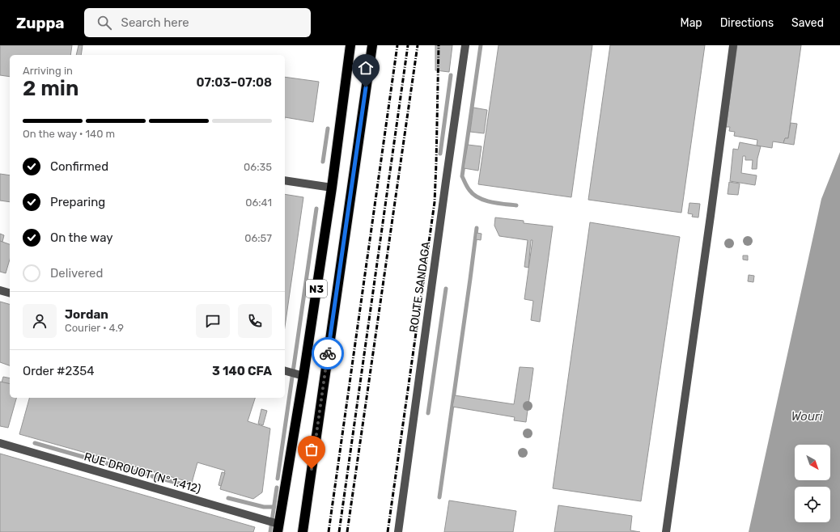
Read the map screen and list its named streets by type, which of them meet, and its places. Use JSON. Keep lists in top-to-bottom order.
{
  "streets": {
    "highway": ["N3"],
    "street": ["ROUTE SANDAGA", "RUE DROUOT (N° 1.412)"]
  },
  "crossings": [
    ["N3", "RUE DROUOT (N° 1.412)"]
  ],
  "water": ["Wouri"],
  "north": "bottom right",
  "page": {
    "header": "Zuppa",
    "search": "Search here",
    "nav": ["Map", "Directions", "Saved"],
    "heading": ["2 min", "Arriving in", "07:03–07:08"],
    "panel": [
      "Jordan",
      "Courier · 4.9",
      "Order #2354",
      "3 140 CFA"
    ],
    "bar": "On the way · 140 m",
    "list": [
      ["Confirmed", "06:35"],
      ["Preparing", "06:41"],
      ["On the way", "06:57"],
      "Delivered"
    ]
  }
}
